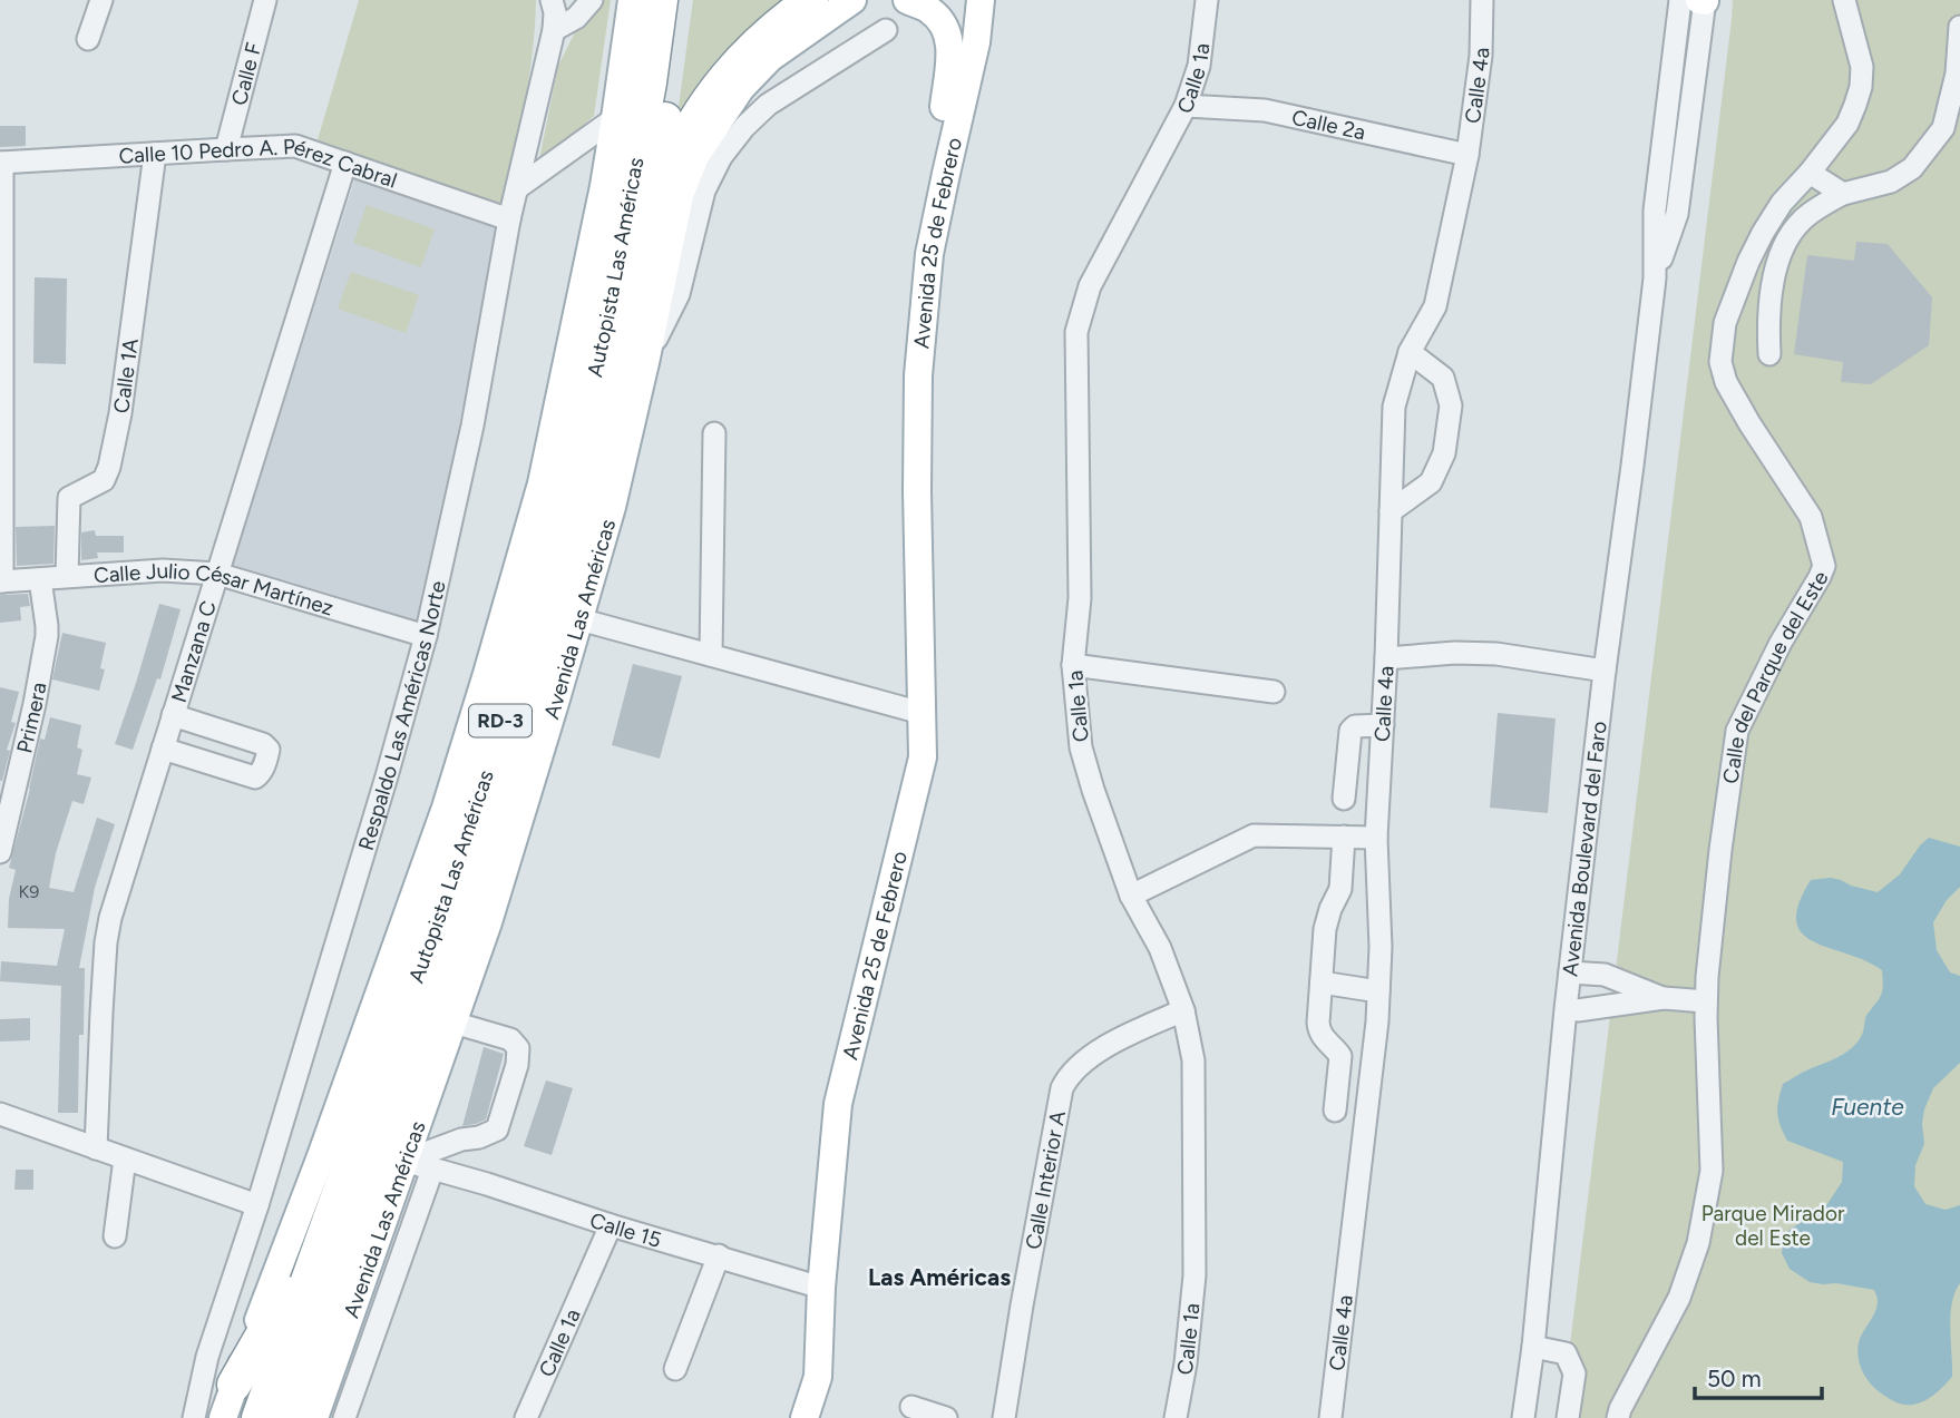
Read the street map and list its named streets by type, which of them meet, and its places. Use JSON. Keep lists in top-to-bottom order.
{
  "streets": {
    "highway": ["Autopista Las Américas", "RD-3"],
    "main road": ["Avenida 25 de Febrero", "Avenida Las Américas"],
    "street": [
      "Calle F",
      "Calle 1a",
      "Calle 4a",
      "Calle 2a",
      "Calle 10 Pedro A. Pérez Cabral",
      "Calle 1A",
      "Calle Julio César Martínez",
      "Manzana C",
      "Calle del Parque del Este",
      "Respaldo Las Américas Norte",
      "Primera",
      "Avenida Boulevard del Faro",
      "Calle Interior A",
      "Calle 15"
    ]
  },
  "crossings": [
    ["Calle F", "Calle 10 Pedro A. Pérez Cabral"],
    ["Calle 1a", "Calle 2a"],
    ["Calle 1a", "Calle Interior A"],
    ["Calle 1a", "Calle 15"],
    ["Calle 4a", "Calle 2a"],
    ["Calle 10 Pedro A. Pérez Cabral", "Calle 1A"],
    ["Calle 10 Pedro A. Pérez Cabral", "Manzana C"],
    ["Calle 10 Pedro A. Pérez Cabral", "Respaldo Las Américas Norte"],
    ["Avenida 25 de Febrero", "Calle 15"],
    ["Calle 1A", "Calle Julio César Martínez"],
    ["Calle Julio César Martínez", "Manzana C"],
    ["Calle Julio César Martínez", "Respaldo Las Américas Norte"],
    ["Calle Julio César Martínez", "Primera"],
    ["Avenida Las Américas", "Calle 15"]
  ],
  "districts": ["Las Américas"],
  "water": ["Fuente"],
  "parks": ["Parque Mirador del Este"],
  "house_numbers": ["K9"],
  "scale_bar": "50 m"
}
